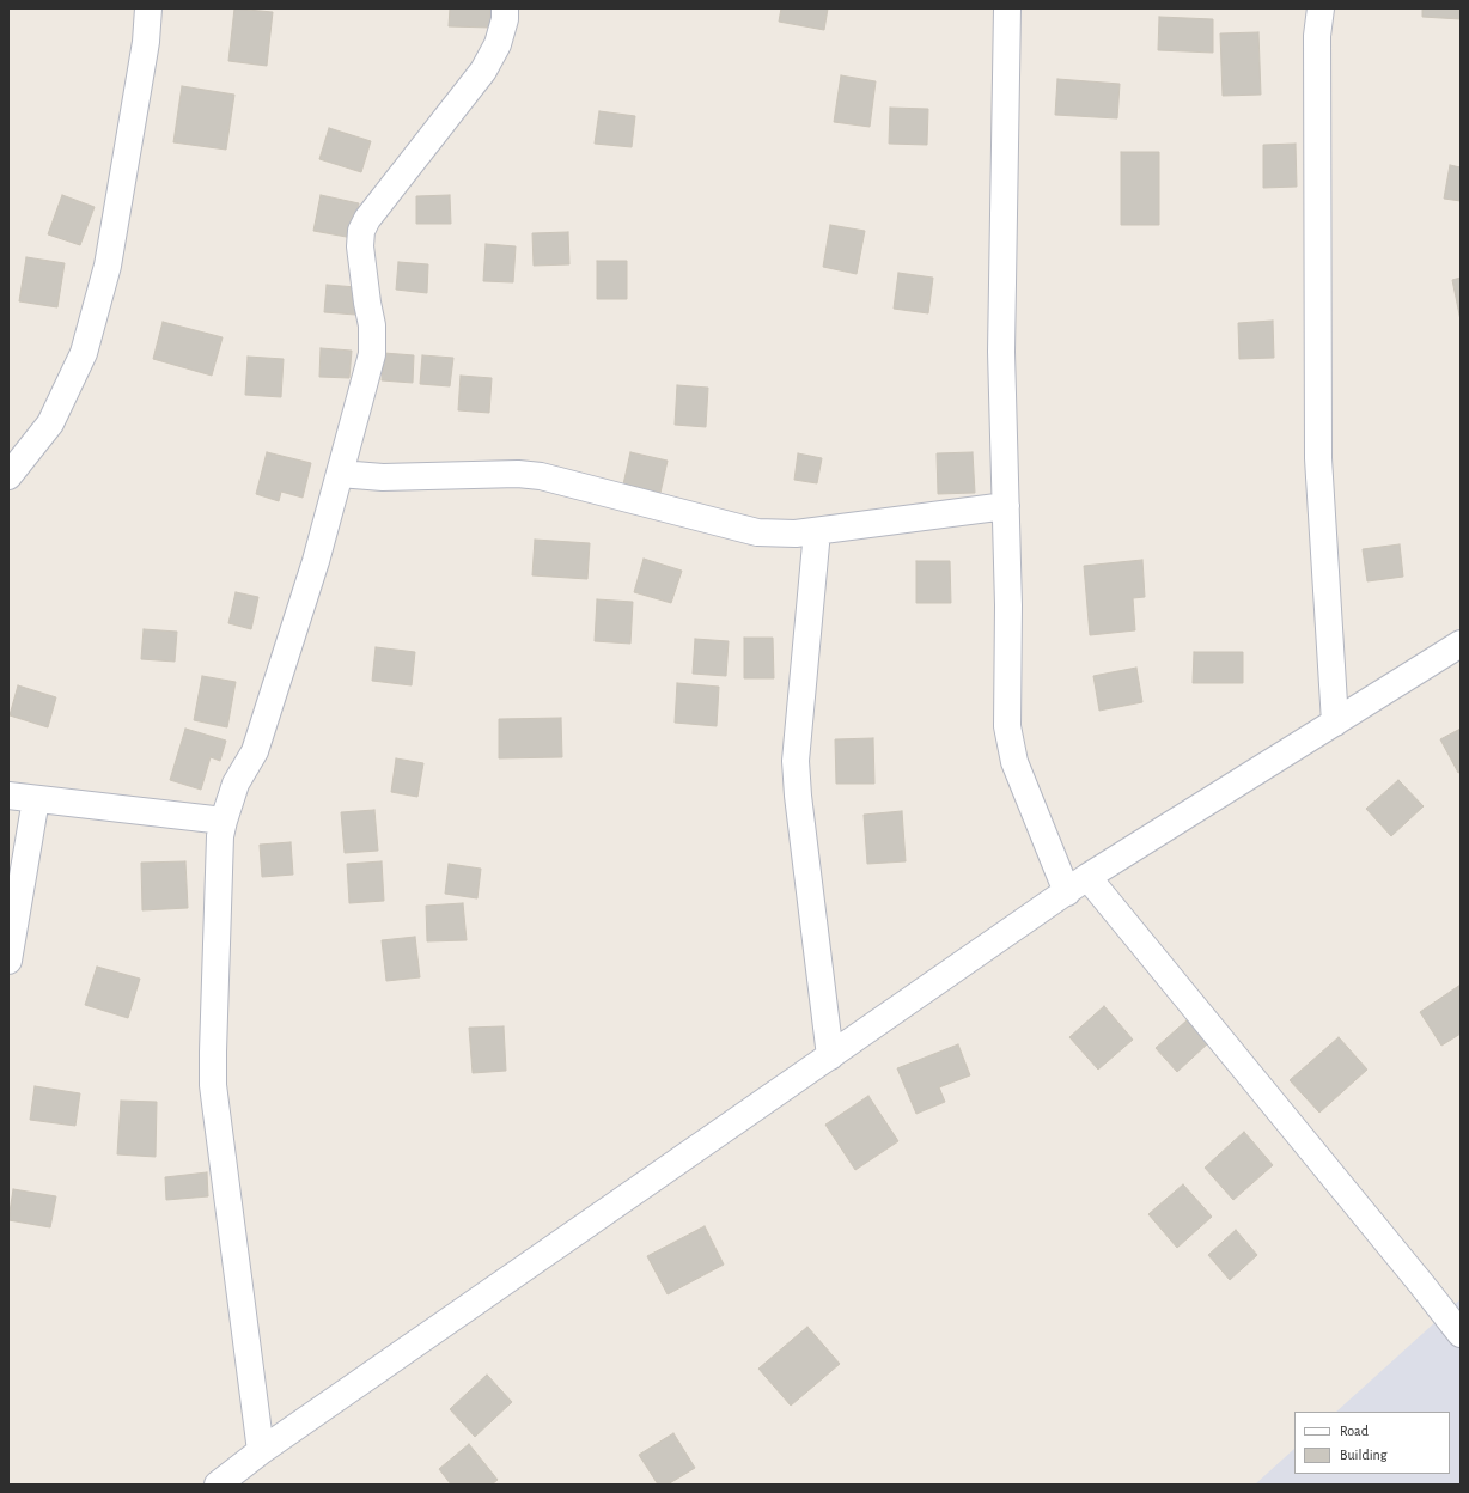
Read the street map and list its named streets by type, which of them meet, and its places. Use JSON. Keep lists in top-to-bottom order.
{
  "legend": ["Road", "Building"]
}
